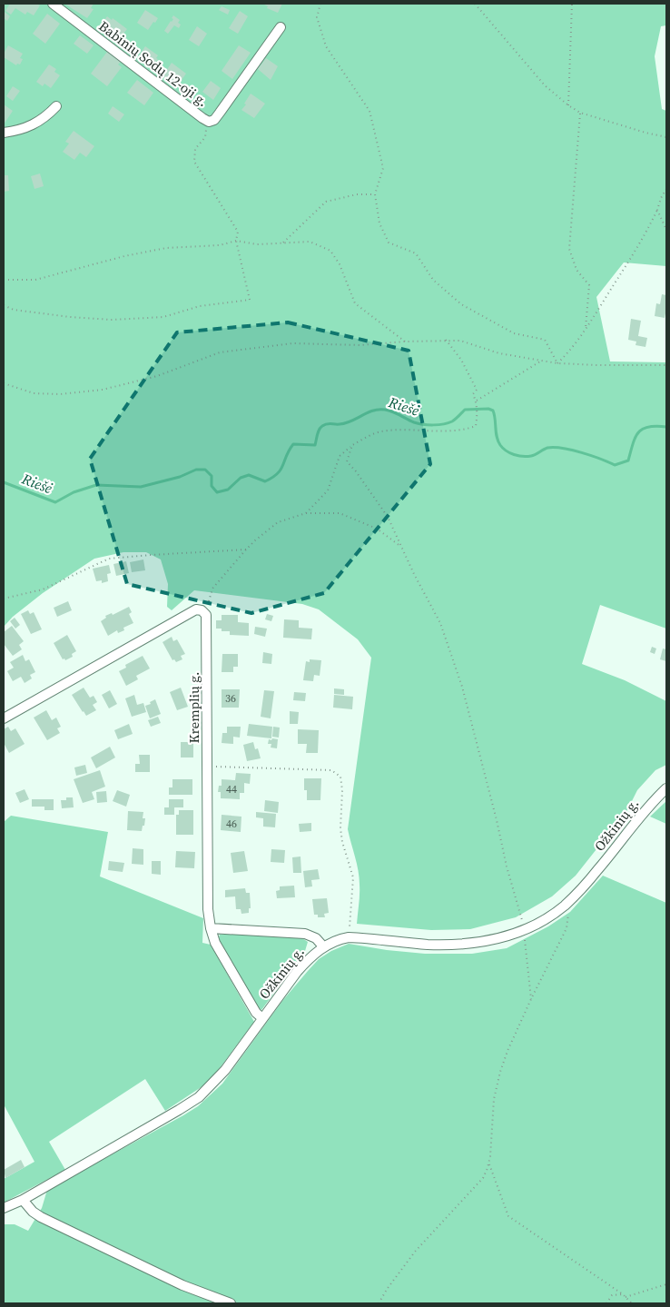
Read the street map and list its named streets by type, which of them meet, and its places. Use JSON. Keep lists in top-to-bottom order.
{
  "streets": {
    "street": ["Babinių Sodų 12-oji g.", "Kremplių g.", "Ožkinių g."]
  },
  "crossings": [
    ["Kremplių g.", "Ožkinių g."]
  ],
  "water": ["Riešė"],
  "house_numbers": ["36", "44", "46"]
}
